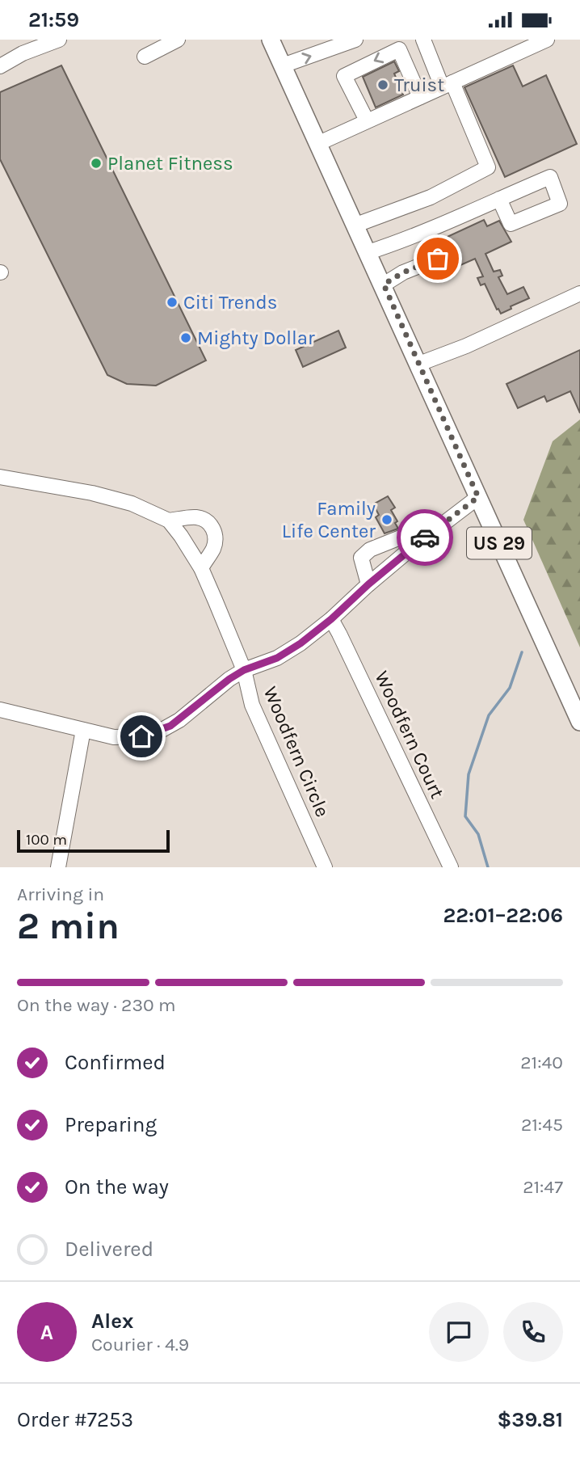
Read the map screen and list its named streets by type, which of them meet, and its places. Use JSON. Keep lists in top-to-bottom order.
{
  "streets": {
    "main road": ["US 29"],
    "street": ["Woodfern Court", "Woodfern Circle"]
  },
  "crossings": [
    ["US 29", "Woodfern Circle"],
    ["Woodfern Court", "Woodfern Circle"]
  ],
  "places": [
    "Truist",
    "Planet Fitness",
    "Citi Trends",
    "Mighty Dollar",
    "Family Life Center"
  ],
  "scale_bar": "100 m",
  "page": {
    "status": "21:59",
    "scale": "100 m",
    "heading": ["2 min", "Arriving in", "22:01–22:06"],
    "panel": [
      "Alex",
      "Courier · 4.9",
      "Order #7253",
      "$39.81"
    ],
    "bar": "On the way · 230 m",
    "list": [
      ["Confirmed", "21:40"],
      ["Preparing", "21:45"],
      ["On the way", "21:47"],
      "Delivered"
    ],
    "round": "A"
  }
}
